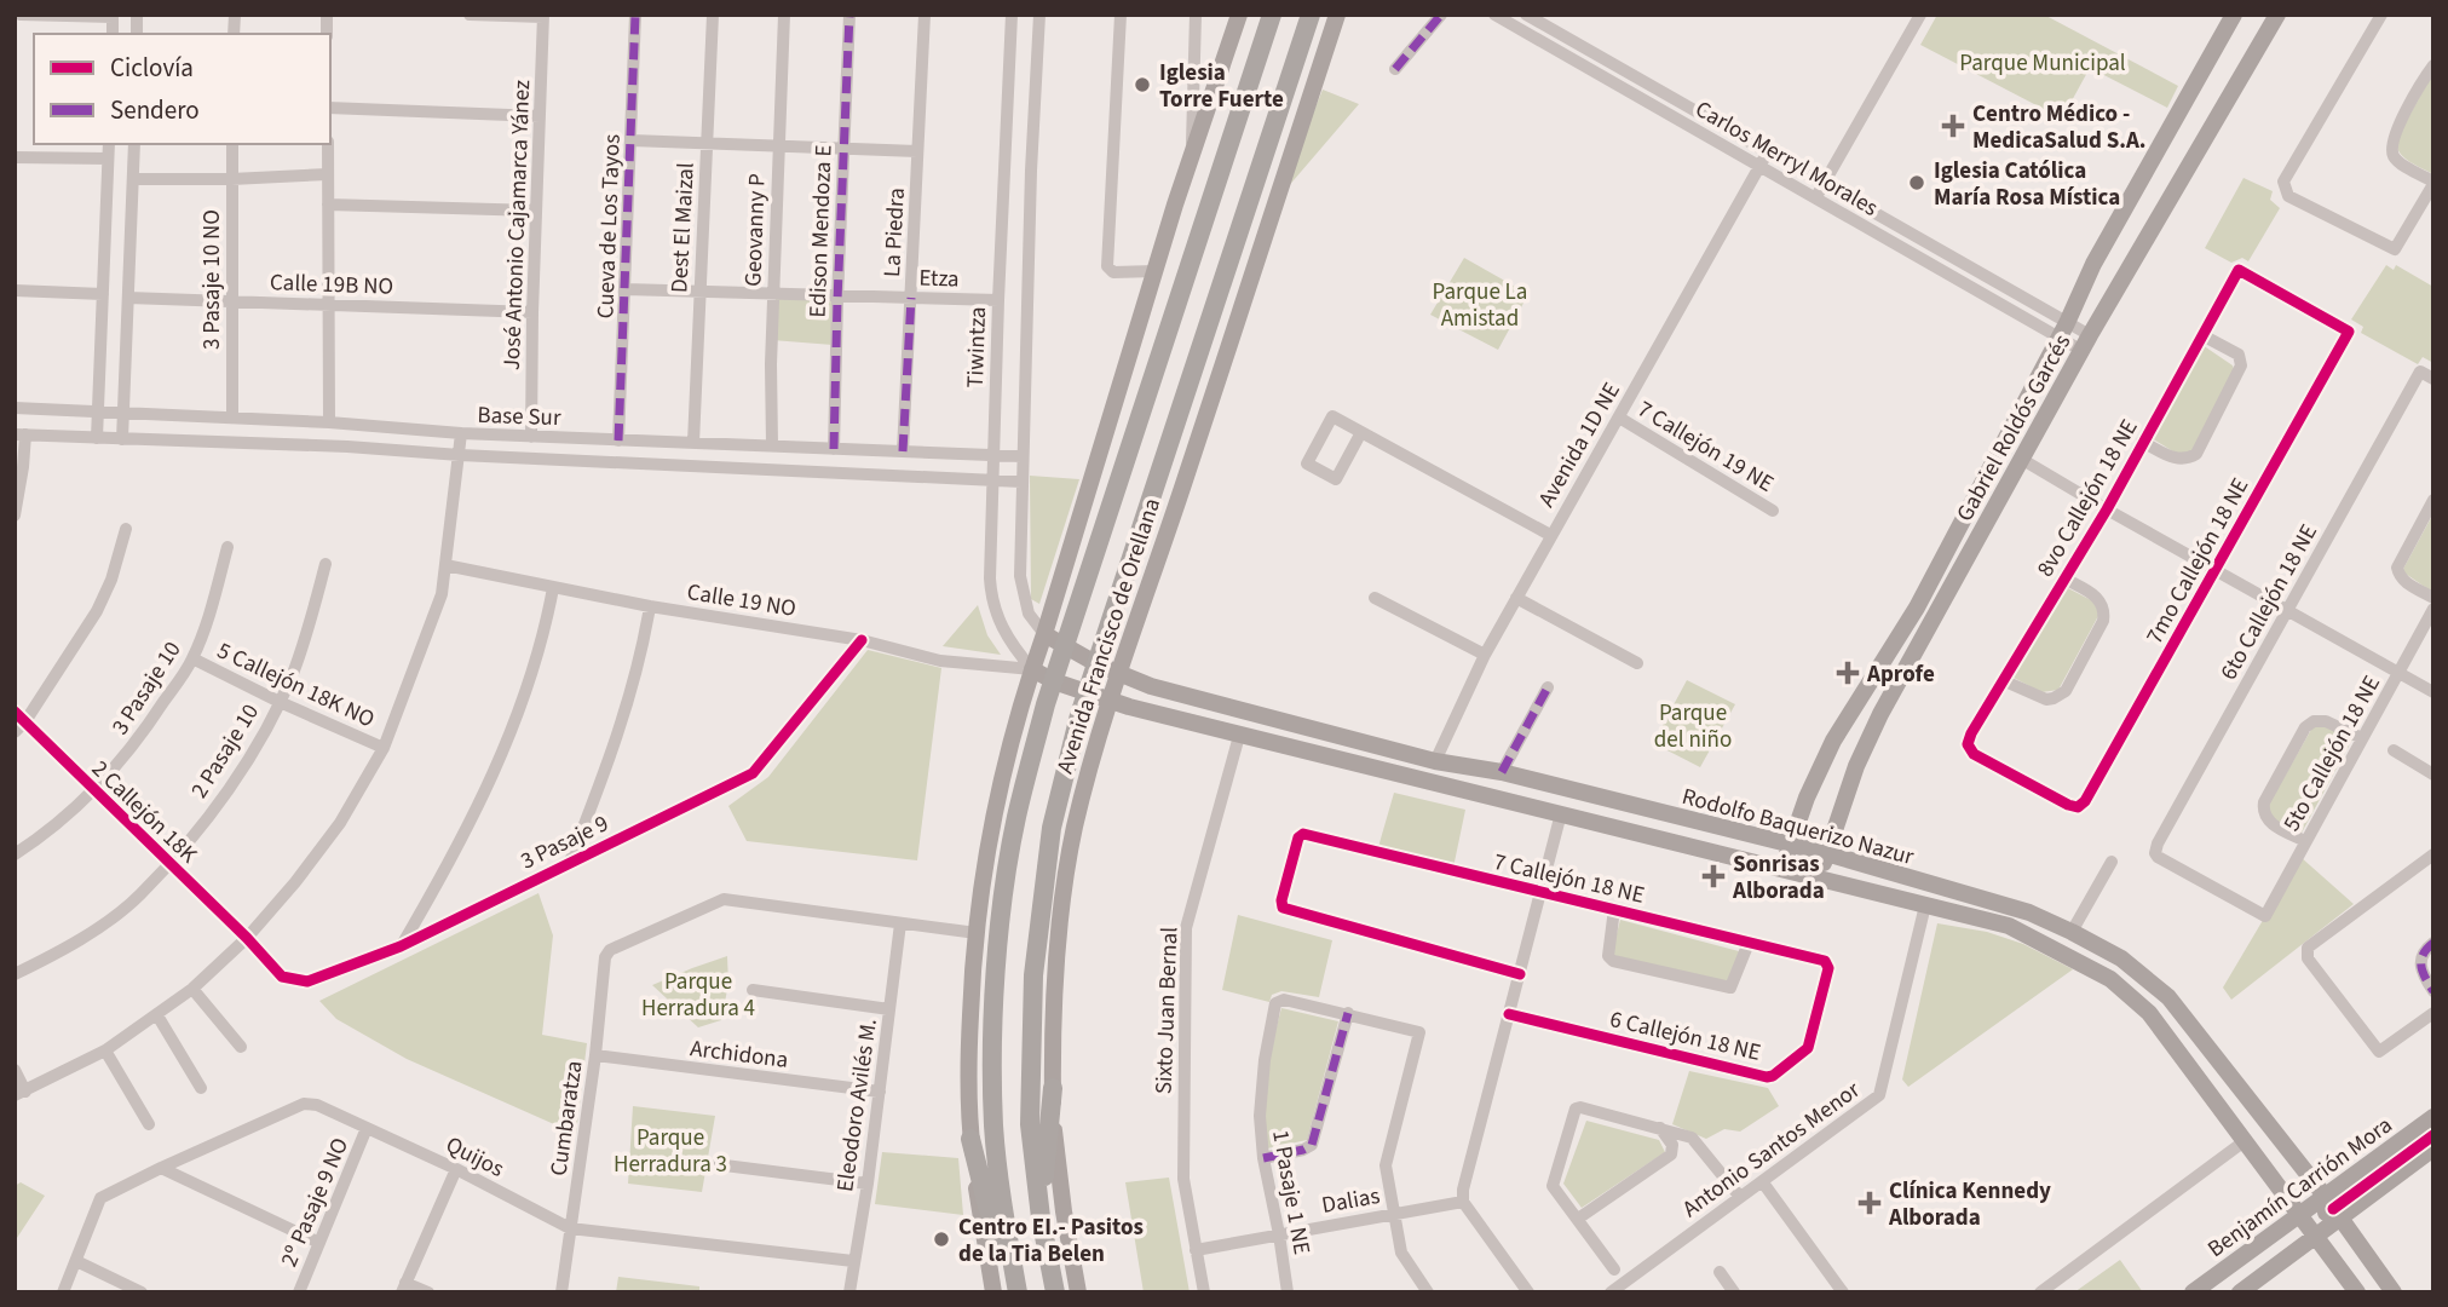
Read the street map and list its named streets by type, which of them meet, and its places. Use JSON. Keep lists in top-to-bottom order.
{
  "streets": {
    "highway": ["Avenida Francisco de Orellana"],
    "main road": ["Gabriel Roldós Garcés", "Rodolfo Baquerizo Nazur", "Benjamín Carrión Mora"],
    "street": [
      "Carlos Merryl Morales",
      "José Antonio Cajamarca Yánez",
      "Cueva de Los Tayos",
      "Dest El Maizal",
      "Geovanny P",
      "Edison Mendoza E",
      "La Piedra",
      "Etza",
      "3 Pasaje 10 NO",
      "Calle 19B NO",
      "Tiwintza",
      "Base Sur",
      "Avenida 1D NE",
      "7 Callejón 19 NE",
      "8vo Callejón 18 NE",
      "7mo Callejón 18 NE",
      "Calle 19 NO",
      "6to Callejón 18 NE",
      "5 Callejón 18K NO",
      "3 Pasaje 10",
      "2 Pasaje 10",
      "5to Callejón 18 NE",
      "2 Callejón 18K",
      "3 Pasaje 9",
      "7 Callejón 18 NE",
      "Sixto Juan Bernal",
      "6 Callejón 18 NE",
      "Archidona",
      "Eleodoro Avilés M.",
      "Cumbaratza",
      "Antonio Santos Menor",
      "Quijos",
      "1 Pasaje 1 NE",
      "Dalias",
      "2º Pasaje 9 NO"
    ]
  },
  "crossings": [
    ["Carlos Merryl Morales", "Gabriel Roldós Garcés"],
    ["Carlos Merryl Morales", "Avenida 1D NE"],
    ["José Antonio Cajamarca Yánez", "Calle 19B NO"],
    ["José Antonio Cajamarca Yánez", "Base Sur"],
    ["Cueva de Los Tayos", "Etza"],
    ["Cueva de Los Tayos", "Base Sur"],
    ["Dest El Maizal", "Etza"],
    ["Dest El Maizal", "Base Sur"],
    ["Geovanny P", "Etza"],
    ["Geovanny P", "Base Sur"],
    ["Edison Mendoza E", "Etza"],
    ["Edison Mendoza E", "Base Sur"],
    ["La Piedra", "Etza"],
    ["La Piedra", "Base Sur"],
    ["Etza", "Tiwintza"],
    ["3 Pasaje 10 NO", "Calle 19B NO"],
    ["3 Pasaje 10 NO", "Base Sur"],
    ["Tiwintza", "Base Sur"],
    ["Tiwintza", "Calle 19 NO"],
    ["Tiwintza", "Rodolfo Baquerizo Nazur"],
    ["Gabriel Roldós Garcés", "Rodolfo Baquerizo Nazur"],
    ["Avenida 1D NE", "7 Callejón 19 NE"],
    ["Avenida 1D NE", "Rodolfo Baquerizo Nazur"],
    ["8vo Callejón 18 NE", "7mo Callejón 18 NE"],
    ["Calle 19 NO", "Rodolfo Baquerizo Nazur"],
    ["Calle 19 NO", "3 Pasaje 9"],
    ["6to Callejón 18 NE", "5to Callejón 18 NE"],
    ["Avenida Francisco de Orellana", "Rodolfo Baquerizo Nazur"],
    ["5 Callejón 18K NO", "3 Pasaje 10"],
    ["5 Callejón 18K NO", "2 Pasaje 10"],
    ["3 Pasaje 10", "2 Callejón 18K"],
    ["2 Pasaje 10", "2 Callejón 18K"],
    ["2 Callejón 18K", "3 Pasaje 9"],
    ["Rodolfo Baquerizo Nazur", "Sixto Juan Bernal"],
    ["Rodolfo Baquerizo Nazur", "Antonio Santos Menor"],
    ["Rodolfo Baquerizo Nazur", "Benjamín Carrión Mora"],
    ["7 Callejón 18 NE", "6 Callejón 18 NE"],
    ["Sixto Juan Bernal", "Dalias"],
    ["Archidona", "Eleodoro Avilés M."],
    ["Archidona", "Cumbaratza"],
    ["Eleodoro Avilés M.", "Cumbaratza"],
    ["Eleodoro Avilés M.", "Quijos"],
    ["Cumbaratza", "Quijos"],
    ["Quijos", "2º Pasaje 9 NO"],
    ["1 Pasaje 1 NE", "Dalias"]
  ],
  "parks": [
    "Parque Municipal",
    "Parque La Amistad",
    "Parque del niño",
    "Parque Herradura 4",
    "Parque Herradura 3"
  ],
  "places": {
    "other": ["Iglesia Torre Fuerte", "Iglesia Católica María Rosa Mística", "Centro EI.- Pasitos de la Tia Belen"],
    "health": [
      "Centro Médico - MedicaSalud S.A.",
      "Aprofe",
      "Sonrisas Alborada",
      "Clínica Kennedy Alborada"
    ]
  },
  "legend": ["Ciclovía", "Sendero"]
}
